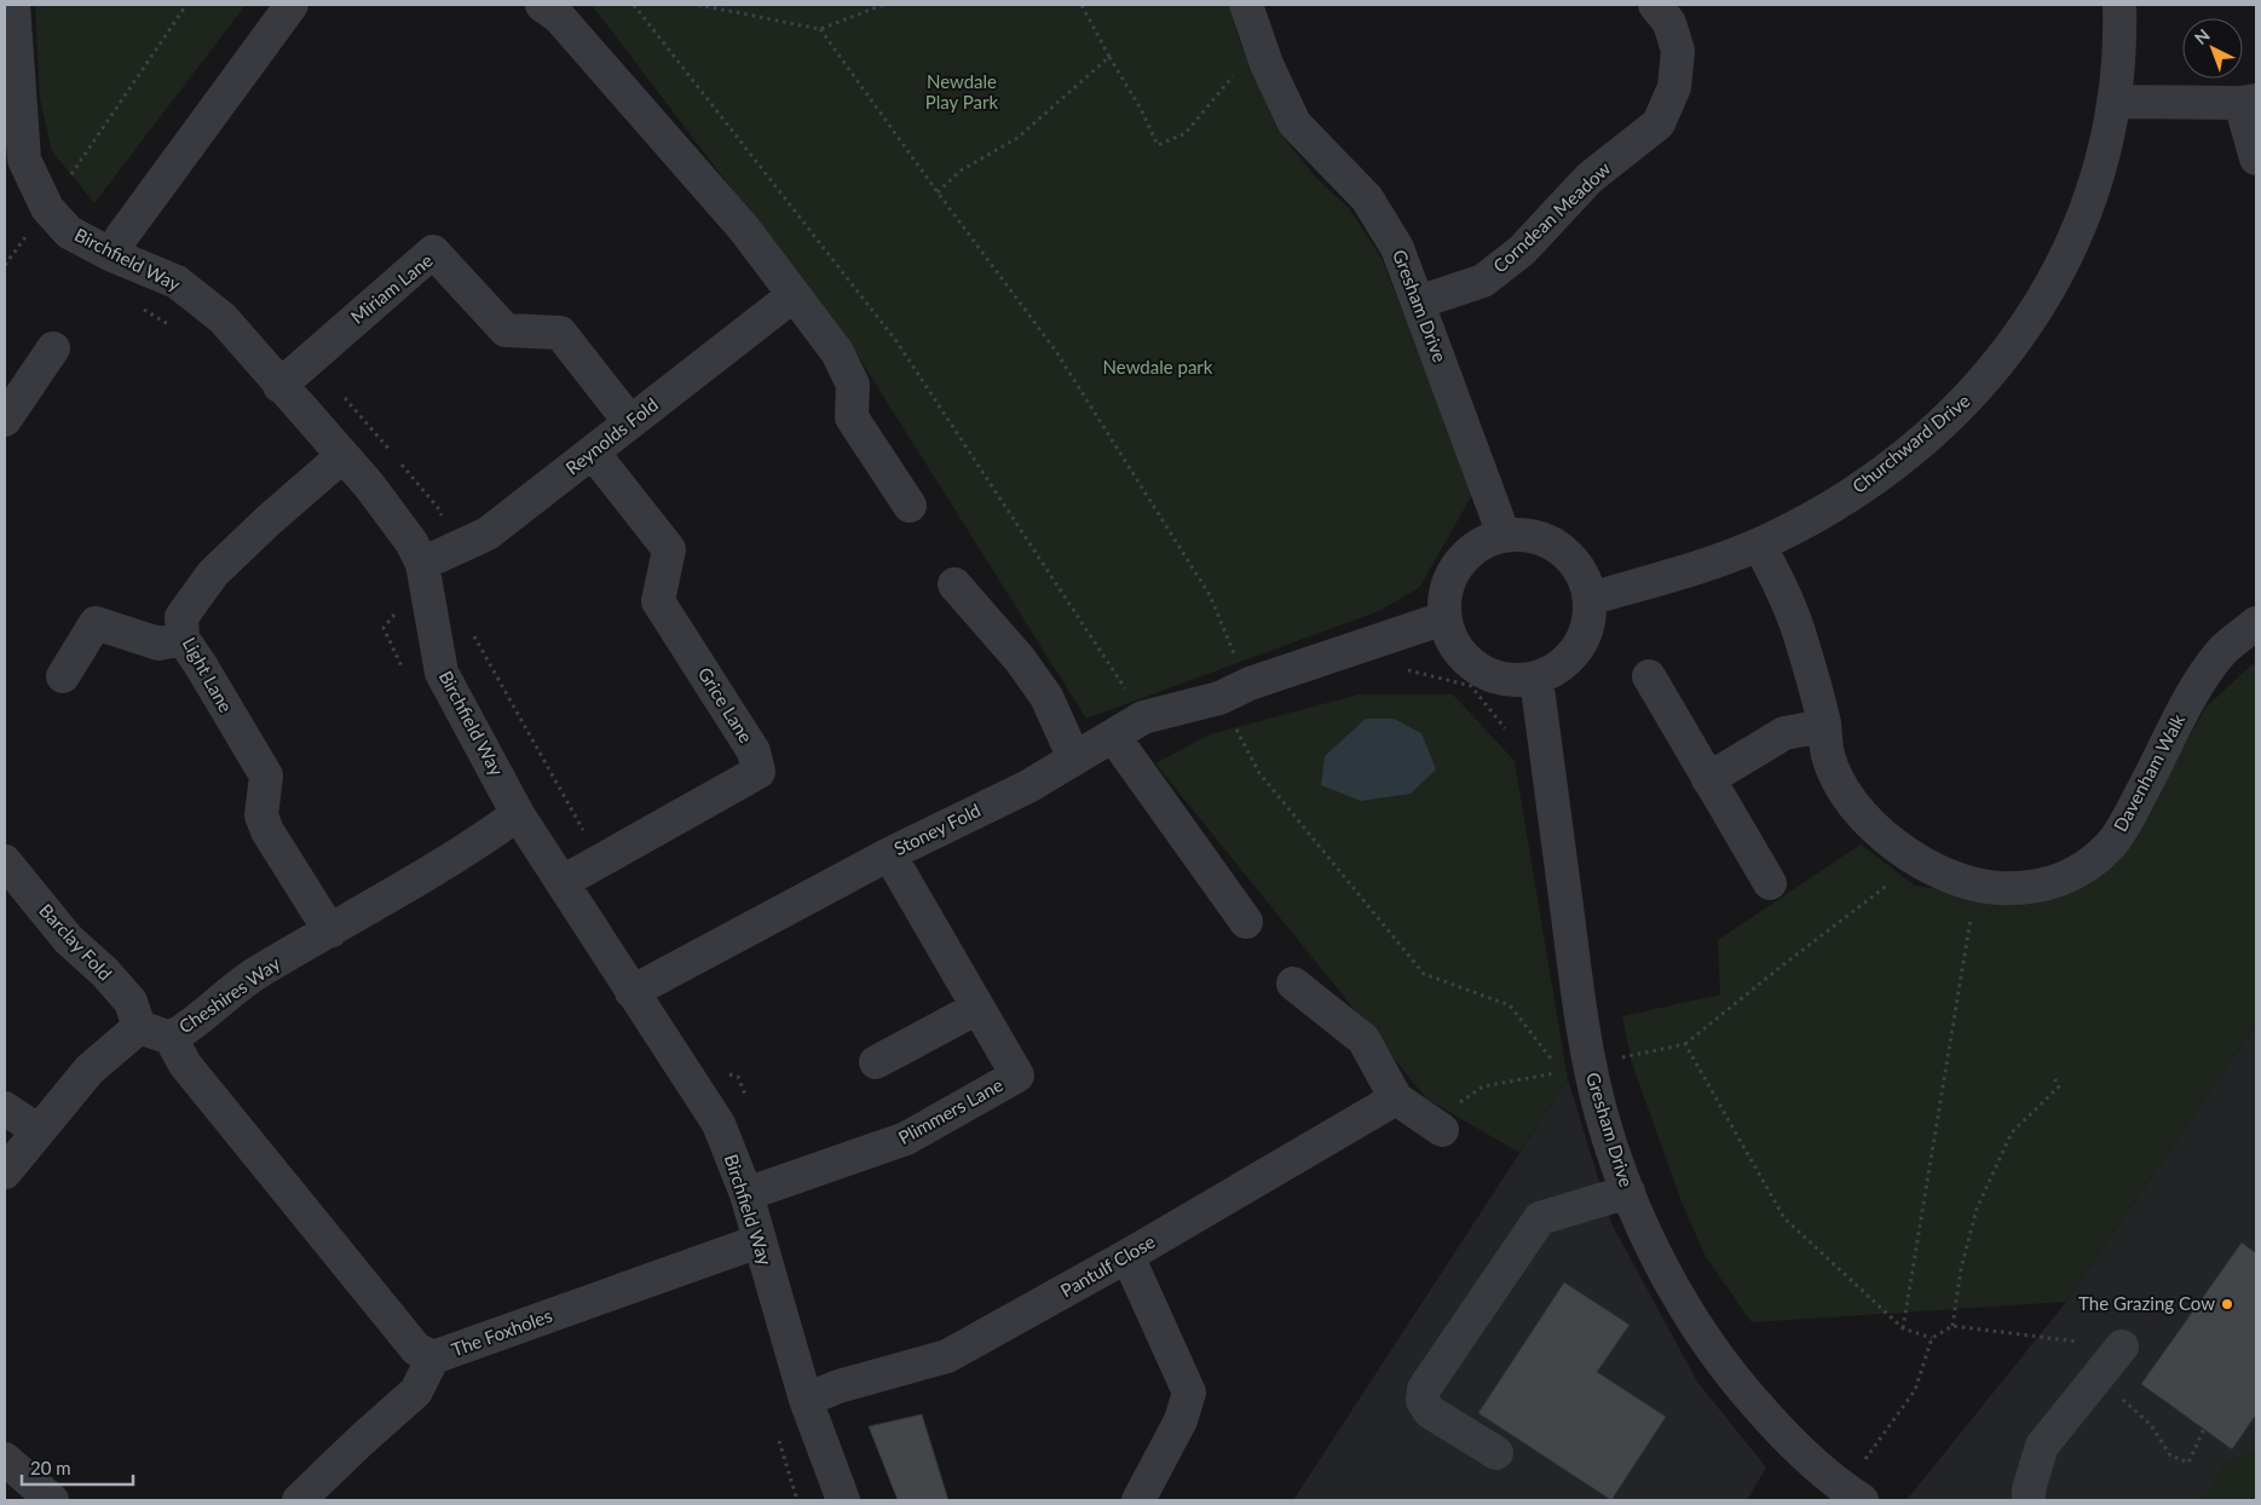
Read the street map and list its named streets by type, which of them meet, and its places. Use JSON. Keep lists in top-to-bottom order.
{
  "streets": {
    "street": [
      "Corndean Meadow",
      "Birchfield Way",
      "Miriam Lane",
      "Gresham Drive",
      "Reynolds Fold",
      "Churchward Drive",
      "Light Lane",
      "Grice Lane",
      "Davenham Walk",
      "Stoney Fold",
      "Barclay Fold",
      "Cheshires Way",
      "Plimmers Lane",
      "Pantulf Close",
      "The Foxholes"
    ]
  },
  "crossings": [
    ["Corndean Meadow", "Gresham Drive"],
    ["Birchfield Way", "Miriam Lane"],
    ["Birchfield Way", "Reynolds Fold"],
    ["Birchfield Way", "Light Lane"],
    ["Birchfield Way", "Grice Lane"],
    ["Birchfield Way", "Stoney Fold"],
    ["Birchfield Way", "Cheshires Way"],
    ["Birchfield Way", "Plimmers Lane"],
    ["Birchfield Way", "Pantulf Close"],
    ["Birchfield Way", "The Foxholes"],
    ["Miriam Lane", "Reynolds Fold"],
    ["Gresham Drive", "Churchward Drive"],
    ["Gresham Drive", "Stoney Fold"],
    ["Reynolds Fold", "Grice Lane"],
    ["Churchward Drive", "Davenham Walk"],
    ["Churchward Drive", "Stoney Fold"],
    ["Light Lane", "Cheshires Way"],
    ["Stoney Fold", "Plimmers Lane"],
    ["Barclay Fold", "Cheshires Way"]
  ],
  "parks": ["Newdale Play Park", "Newdale park"],
  "places": ["The Grazing Cow"],
  "scale_bar": "20 m",
  "north": "top left"
}
